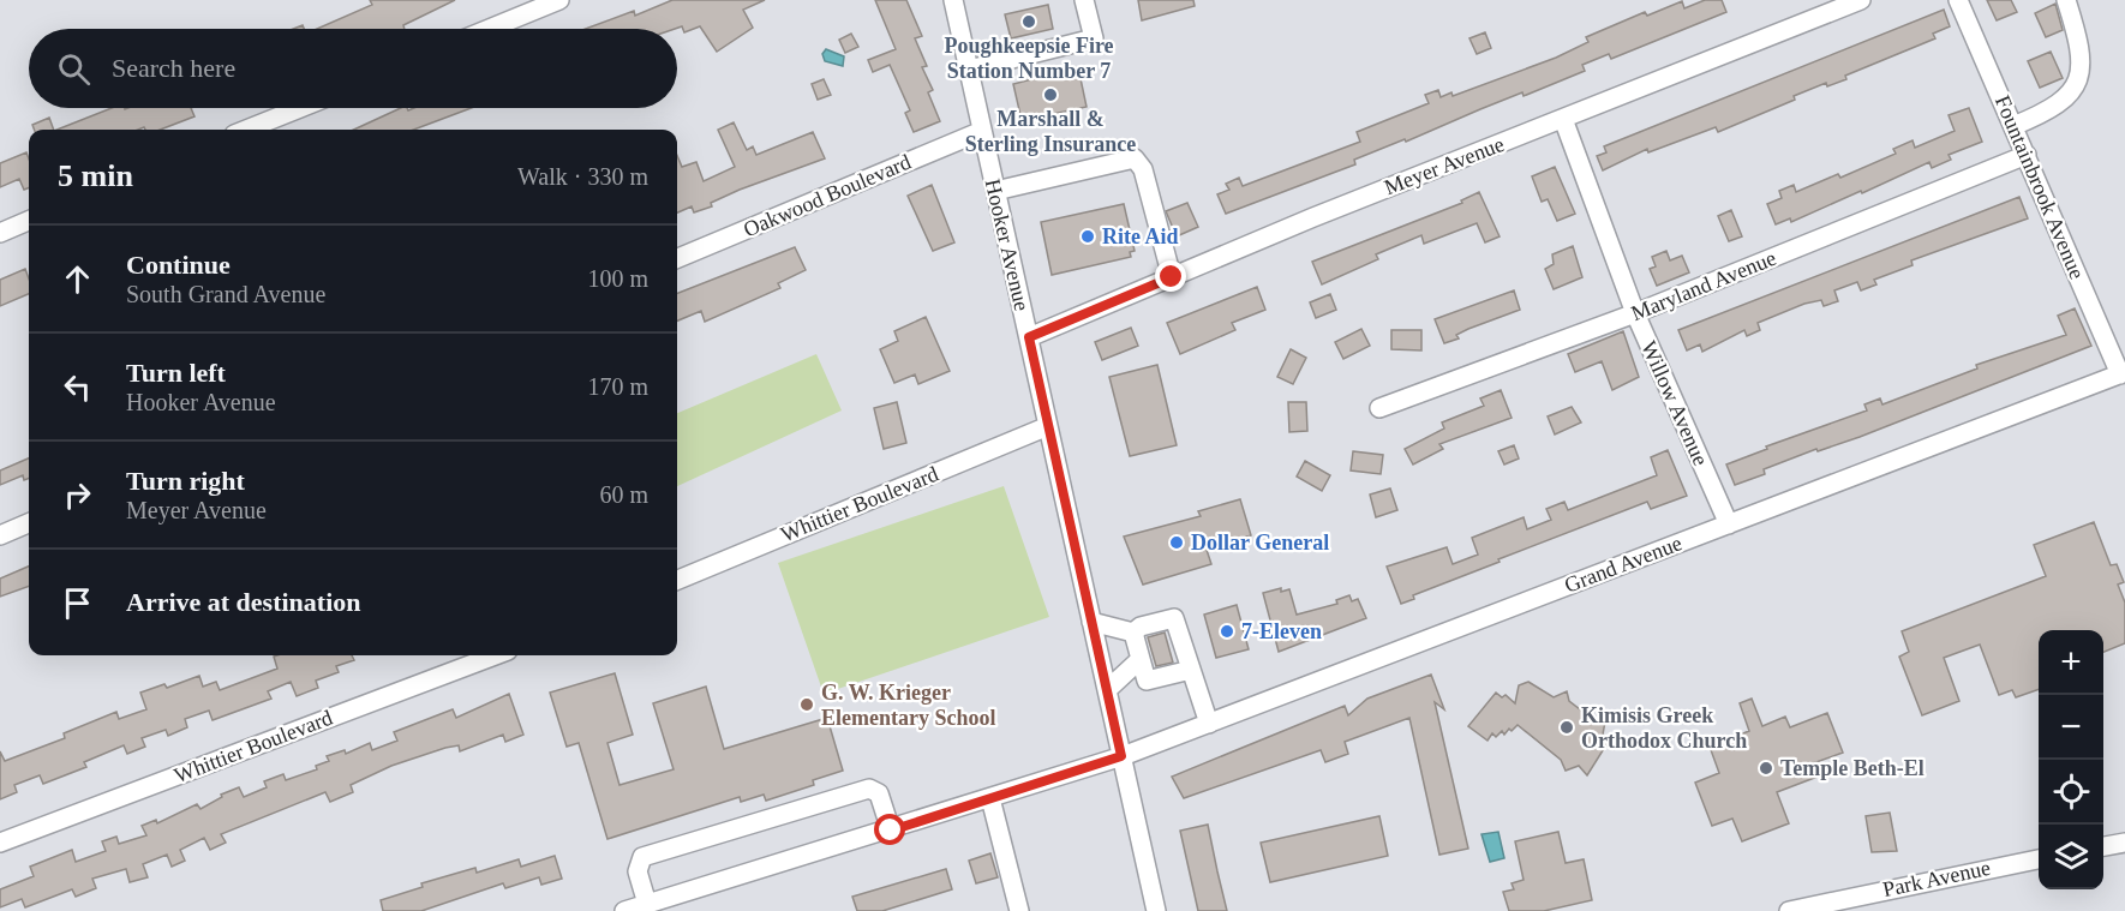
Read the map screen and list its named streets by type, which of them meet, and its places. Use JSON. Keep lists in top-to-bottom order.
{
  "streets": {
    "street": [
      "Meyer Avenue",
      "Fountainbrook Avenue",
      "Oakwood Boulevard",
      "Hooker Avenue",
      "Maryland Avenue",
      "Willow Avenue",
      "Whittier Boulevard",
      "Grand Avenue",
      "Park Avenue"
    ]
  },
  "crossings": [
    ["Meyer Avenue", "Hooker Avenue"],
    ["Meyer Avenue", "Willow Avenue"],
    ["Fountainbrook Avenue", "Maryland Avenue"],
    ["Fountainbrook Avenue", "Grand Avenue"],
    ["Oakwood Boulevard", "Hooker Avenue"],
    ["Hooker Avenue", "Whittier Boulevard"],
    ["Hooker Avenue", "Grand Avenue"],
    ["Maryland Avenue", "Willow Avenue"],
    ["Willow Avenue", "Grand Avenue"]
  ],
  "places": [
    "Poughkeepsie Fire Station Number 7",
    "Marshall & Sterling Insurance",
    "Rite Aid",
    "Dollar General",
    "7-Eleven",
    "G. W. Krieger Elementary School",
    "Kimisis Greek Orthodox Church",
    "Temple Beth-El"
  ],
  "page": {
    "search": "Search here",
    "heading": ["5 min", "Walk · 330 m"],
    "list": [
      ["Continue", "South Grand Avenue", "100 m"],
      ["Turn left", "Hooker Avenue", "170 m"],
      ["Turn right", "Meyer Avenue", "60 m"],
      "Arrive at destination"
    ],
    "map_buttons": ["+", "−"]
  }
}
